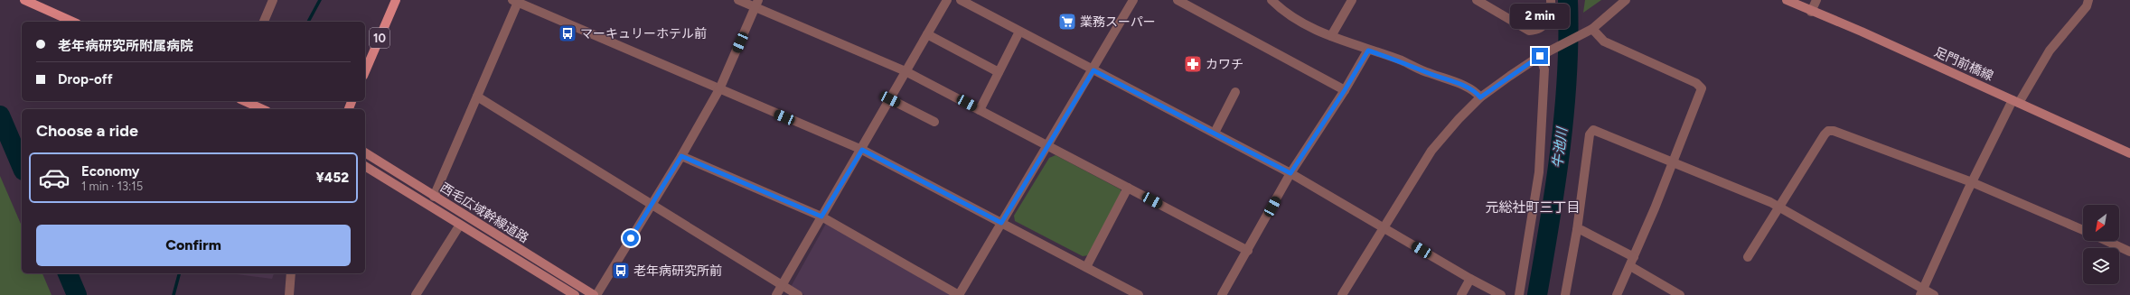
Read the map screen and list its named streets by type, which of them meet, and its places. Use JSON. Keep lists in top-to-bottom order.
{
  "streets": {
    "main road": ["10", "足門前橋線", "西毛広域幹線道路"]
  },
  "districts": ["元総社町三丁目"],
  "water": ["牛池川"],
  "places": {
    "supermarket": ["業務スーパー"],
    "bus stop": ["マーキュリーホテル前", "老年病研究所前"],
    "pharmacy": ["カワチ"]
  },
  "north": "bottom left",
  "page": {
    "bubble": "2 min",
    "banner": ["老年病研究所附属病院", "Drop-off"],
    "heading": "Choose a ride",
    "list": [
      {
        "name": "Economy",
        "note": "1 min · 13:15",
        "value": "¥452"
      }
    ],
    "buttons": "Confirm"
  }
}
